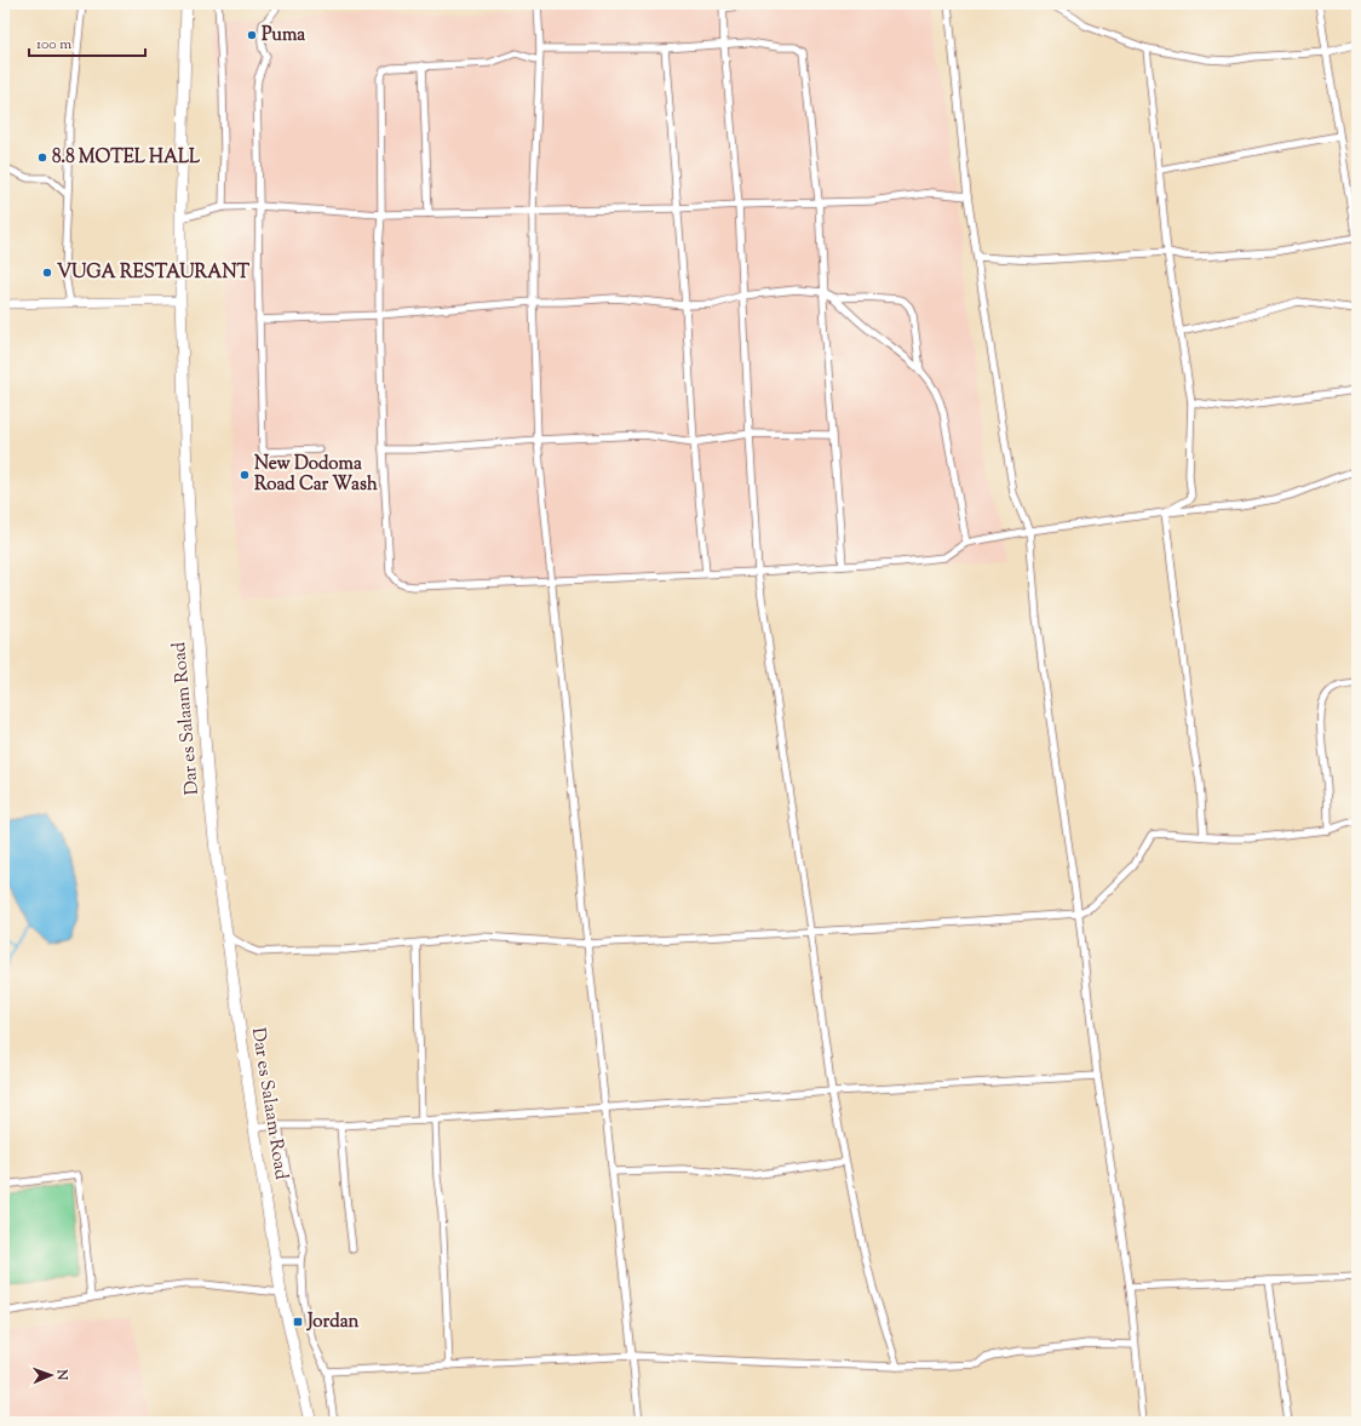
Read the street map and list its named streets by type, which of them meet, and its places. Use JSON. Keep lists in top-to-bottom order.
{
  "streets": {
    "highway": ["Dar es Salaam Road"]
  },
  "places": {
    "other": [
      "Puma",
      "8.8 MOTEL HALL",
      "VUGA RESTAURANT",
      "New Dodoma Road Car Wash"
    ],
    "transit": ["Jordan"]
  },
  "scale_bar": "100 m",
  "north": "right"
}
